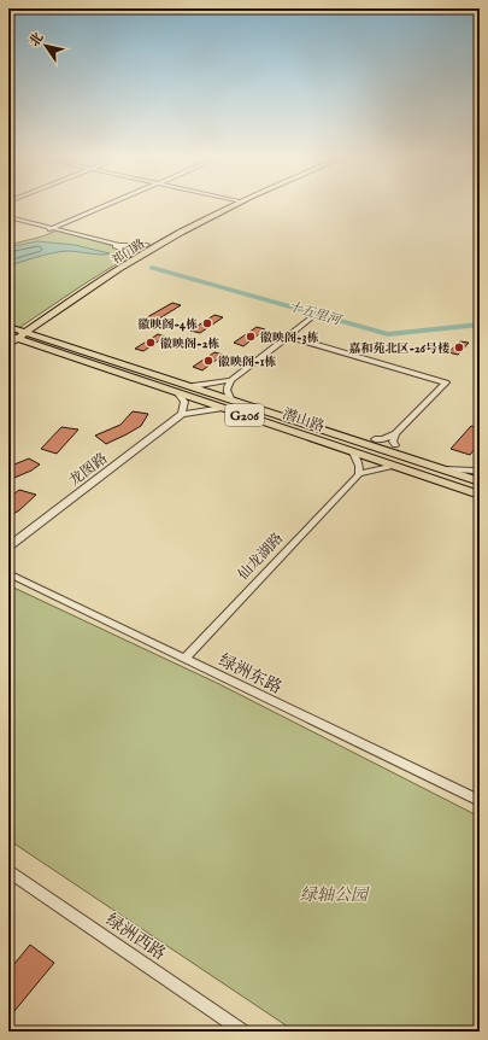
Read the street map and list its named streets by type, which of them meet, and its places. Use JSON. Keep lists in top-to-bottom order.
{
  "streets": {
    "main road": ["祁门路", "G206", "潜山路"],
    "street": [
      "龙图路",
      "仙龙湖路",
      "绿洲东路",
      "绿洲西路"
    ]
  },
  "crossings": [
    ["祁门路", "潜山路"],
    ["仙龙湖路", "绿洲东路"]
  ],
  "water": ["十五里河"],
  "parks": ["绿轴公园"],
  "places": [
    "徽映阁-4栋",
    "徽映阁-3栋",
    "徽映阁-2栋",
    "嘉和苑北区-26号楼",
    "徽映阁-1栋"
  ],
  "north": "top left"
}
